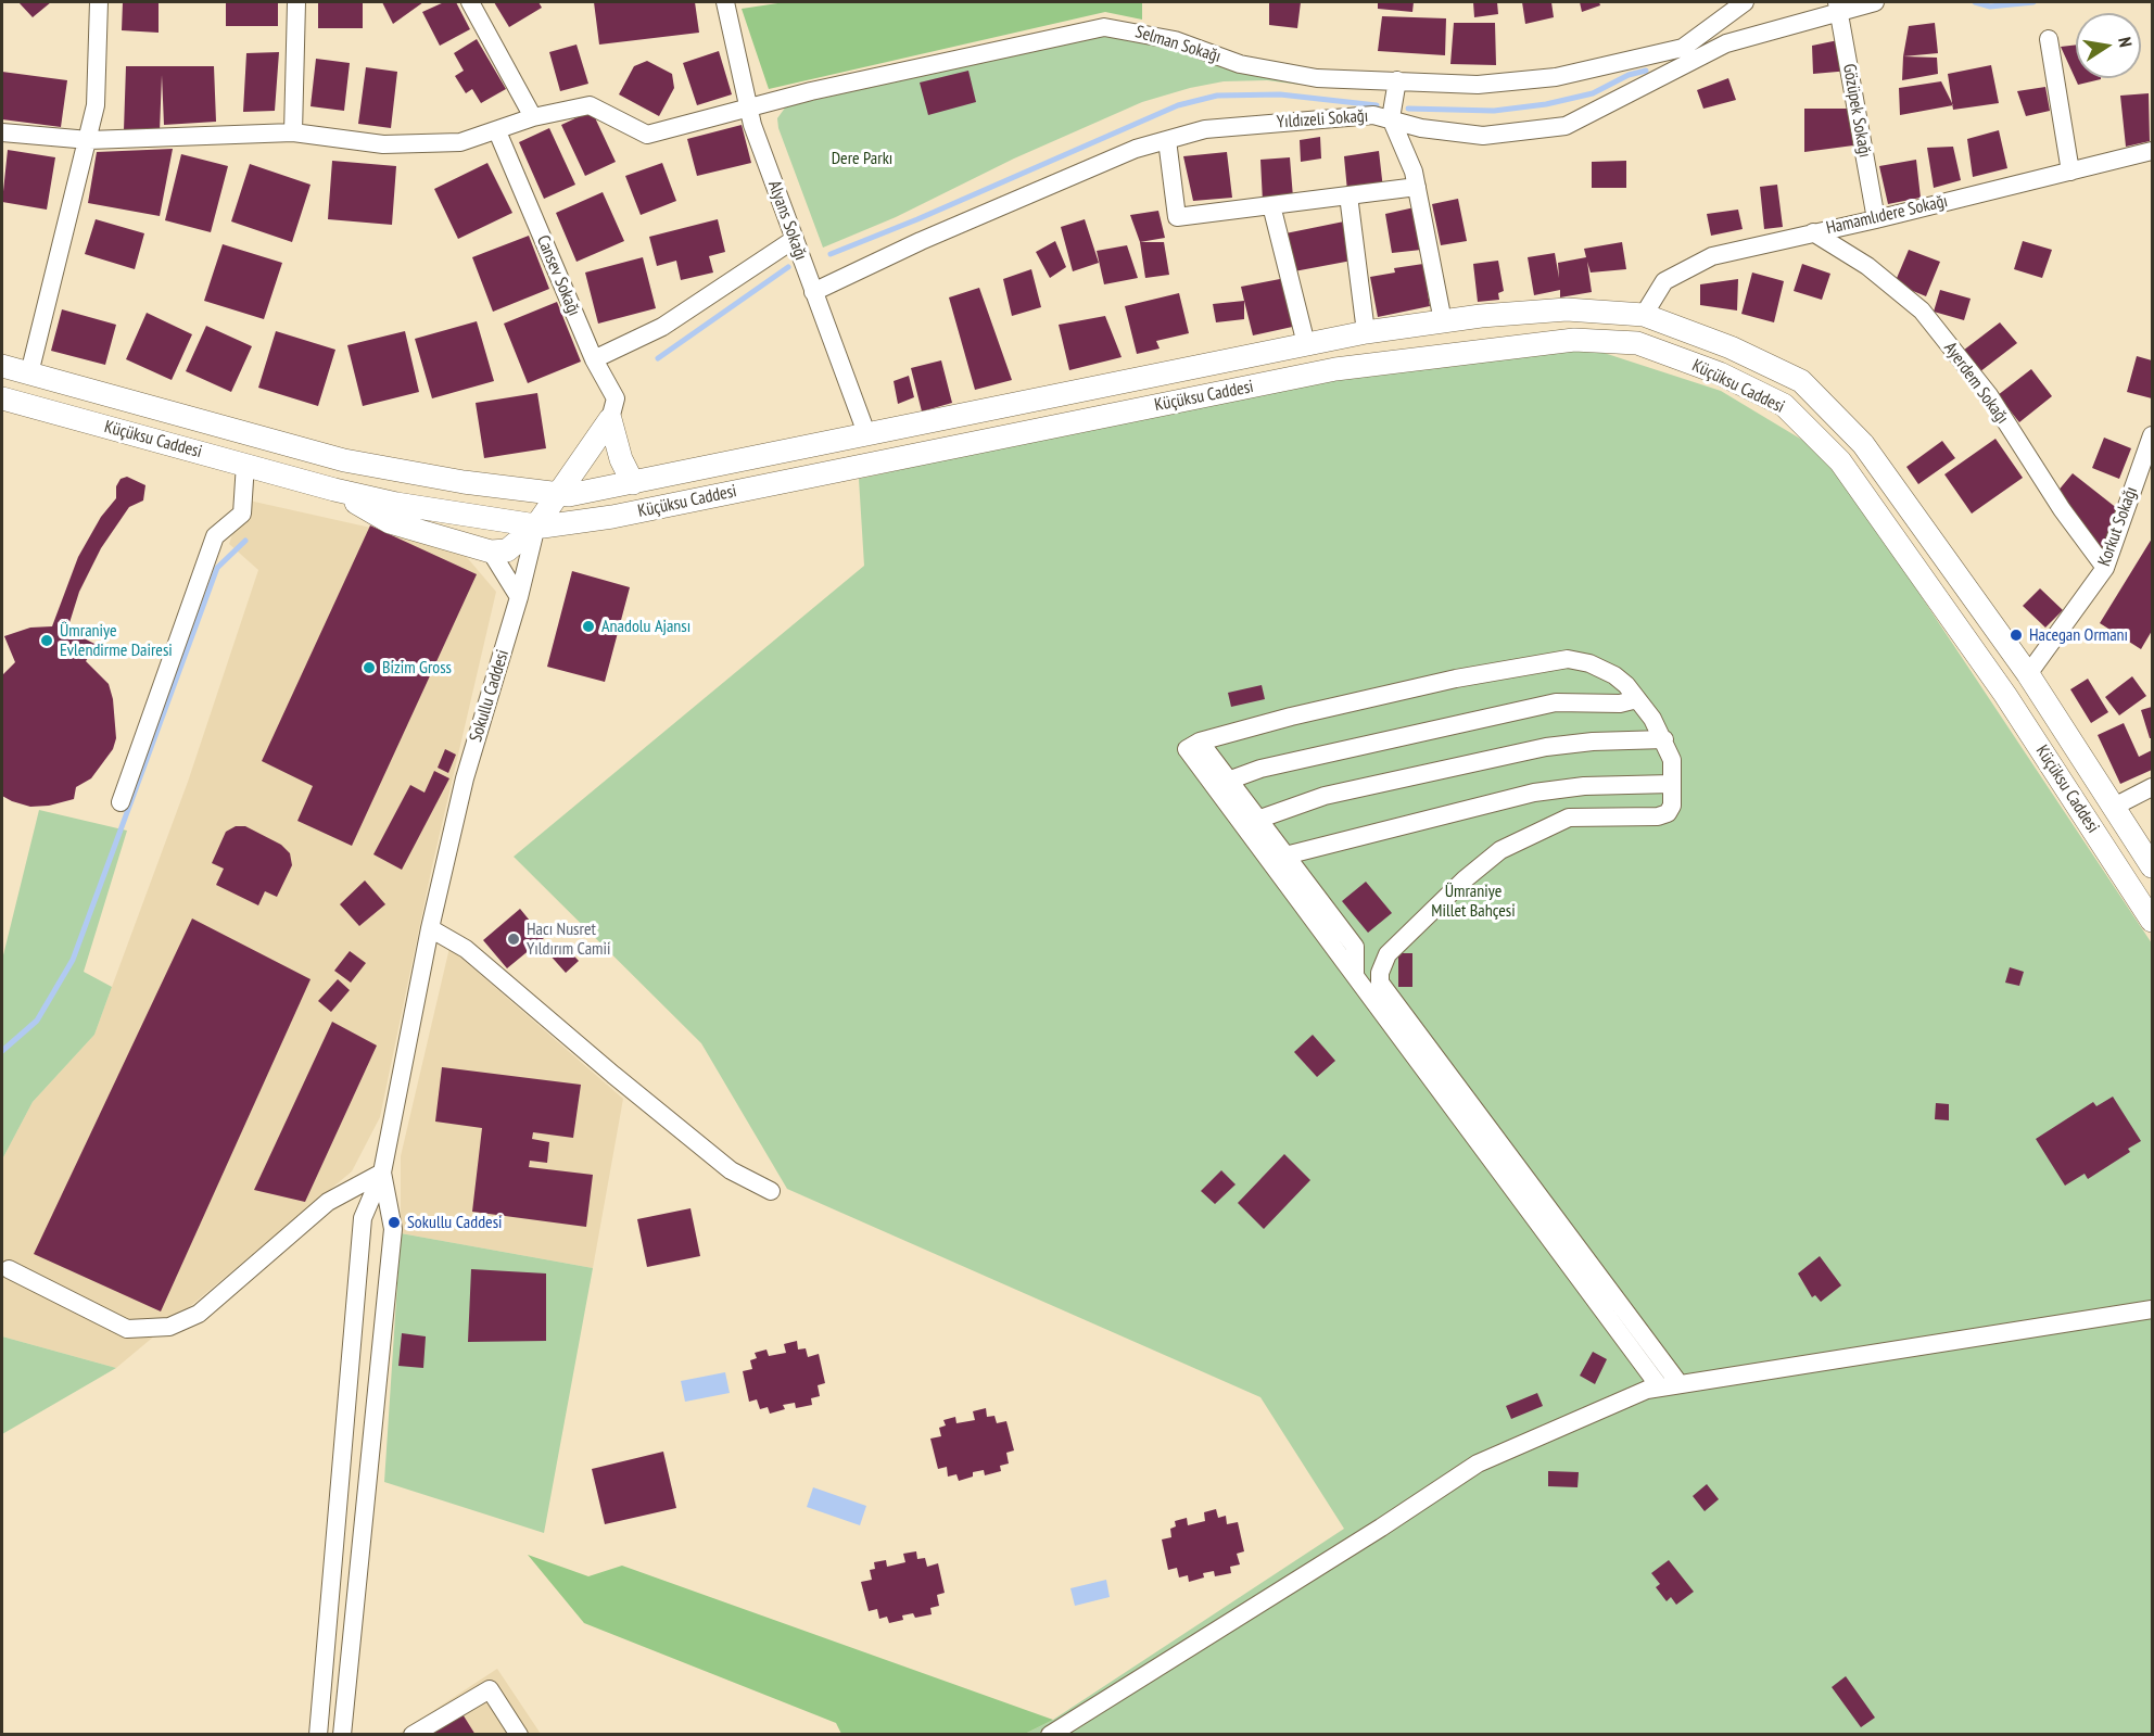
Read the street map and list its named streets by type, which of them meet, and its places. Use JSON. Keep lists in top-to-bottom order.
{
  "streets": {
    "main road": ["Küçüksu Caddesi"],
    "street": [
      "Selman Sokağı",
      "Gözüpek Sokağı",
      "Yıldızeli Sokağı",
      "Hamamlıdere Sokağı",
      "Alyans Sokağı",
      "Cansev Sokağı",
      "Ayerdem Sokağı",
      "Korkut Sokağı",
      "Sokullu Caddesi"
    ]
  },
  "crossings": [
    ["Selman Sokağı", "Alyans Sokağı"],
    ["Selman Sokağı", "Cansev Sokağı"],
    ["Gözüpek Sokağı", "Yıldızeli Sokağı"],
    ["Gözüpek Sokağı", "Hamamlıdere Sokağı"],
    ["Yıldızeli Sokağı", "Alyans Sokağı"],
    ["Hamamlıdere Sokağı", "Ayerdem Sokağı"],
    ["Hamamlıdere Sokağı", "Küçüksu Caddesi"],
    ["Alyans Sokağı", "Küçüksu Caddesi"],
    ["Ayerdem Sokağı", "Korkut Sokağı"],
    ["Küçüksu Caddesi", "Korkut Sokağı"],
    ["Küçüksu Caddesi", "Sokullu Caddesi"]
  ],
  "parks": ["Dere Parkı", "Ümraniye Millet Bahçesi"],
  "places": [
    "Anadolu Ajansı",
    "Hacegan Ormanı",
    "Ümraniye Evlendirme Dairesi",
    "Bizim Gross",
    "Hacı Nusret Yıldırım Camii",
    "Sokullu Caddesi"
  ],
  "north": "right"
}
